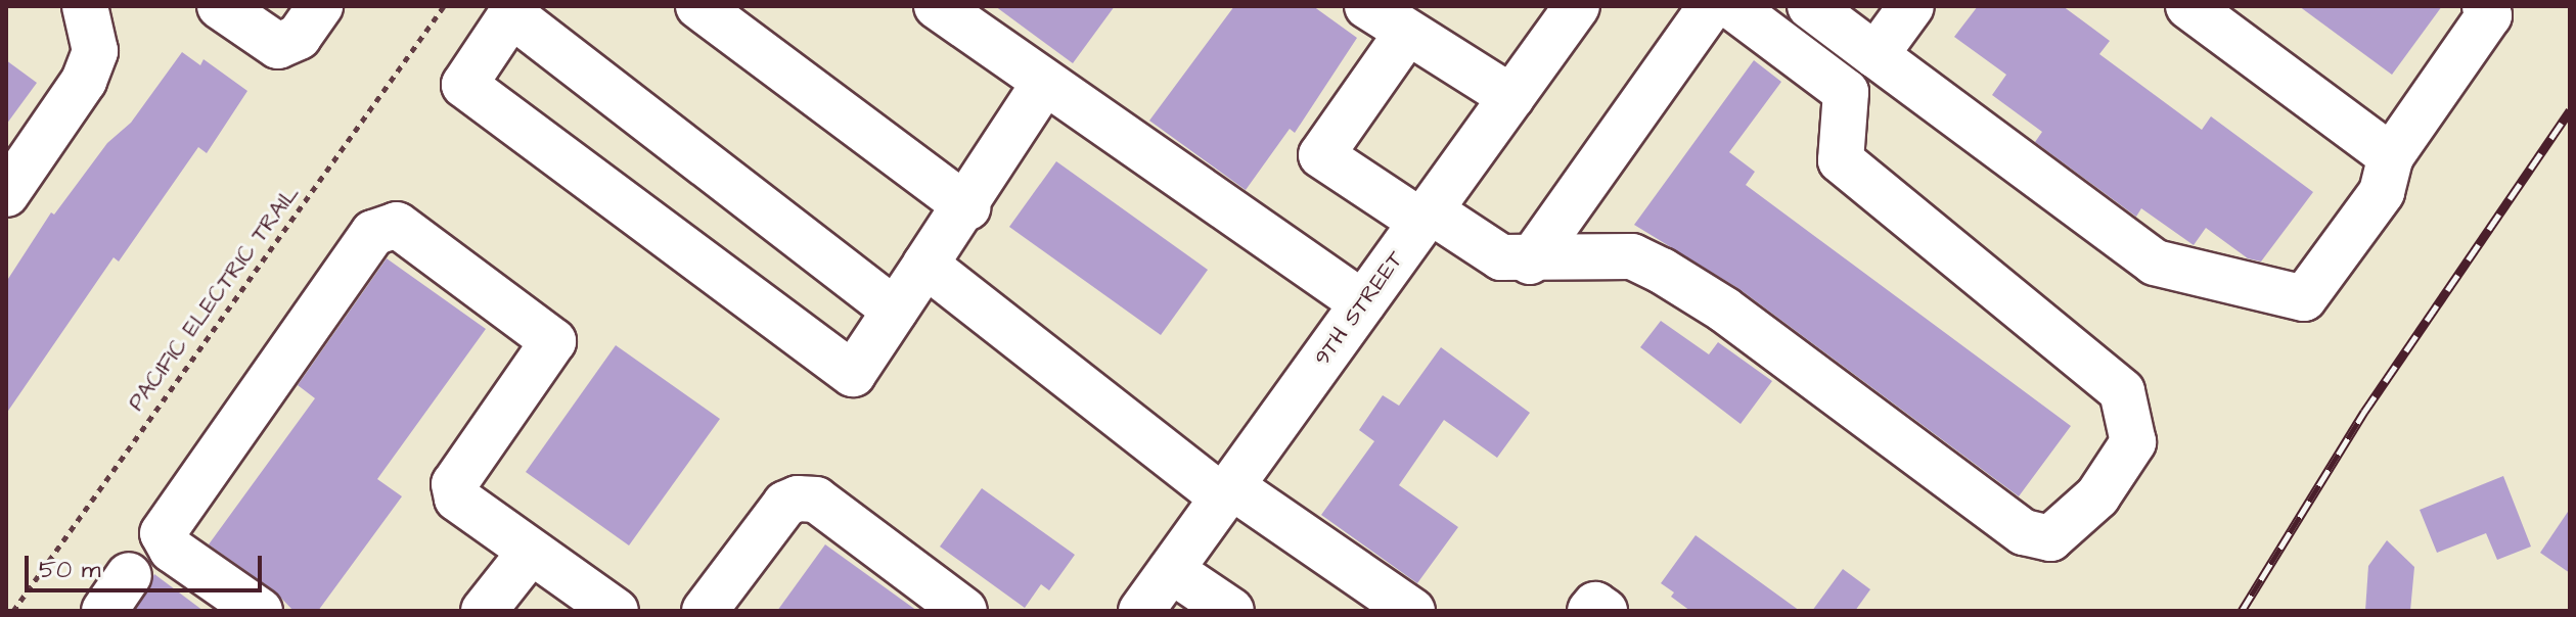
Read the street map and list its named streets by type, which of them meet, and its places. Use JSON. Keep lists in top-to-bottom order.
{
  "streets": {
    "street": ["9TH STREET"],
    "path": ["PACIFIC ELECTRIC TRAIL"]
  },
  "scale_bar": "50 m"
}
